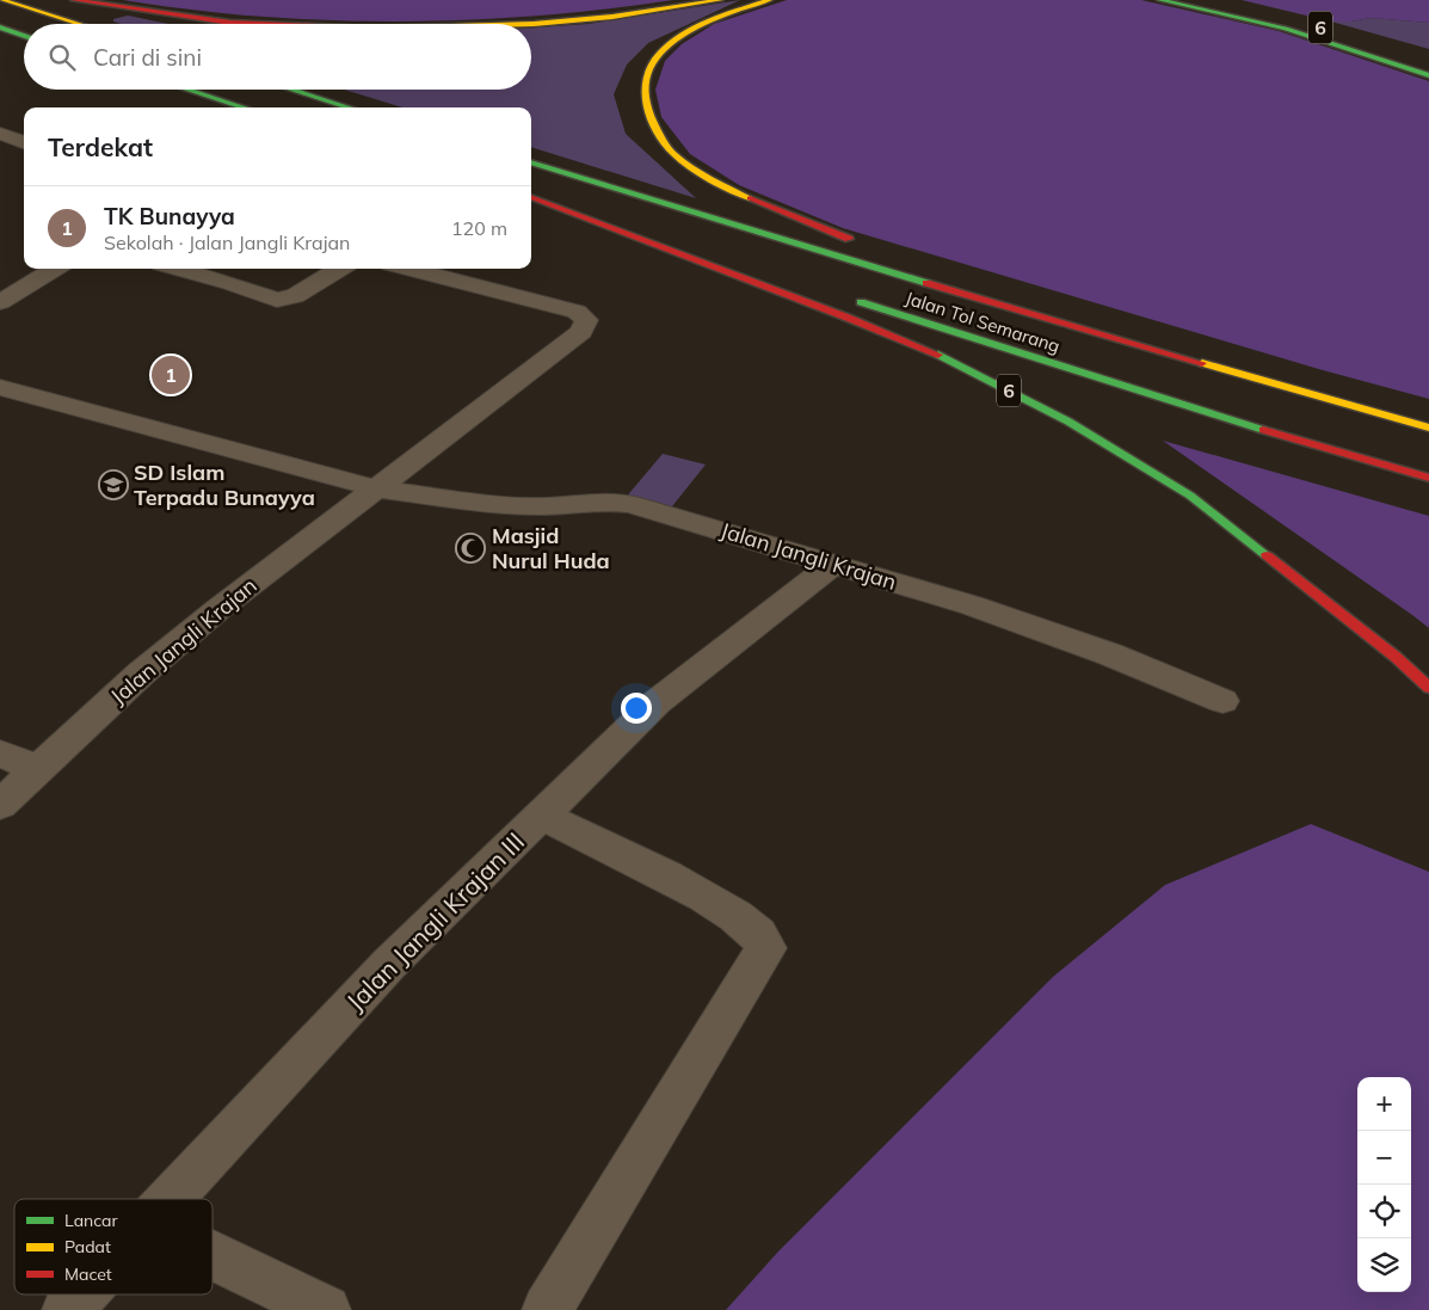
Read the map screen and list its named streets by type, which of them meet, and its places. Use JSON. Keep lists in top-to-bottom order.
{
  "streets": {
    "highway": ["6", "Jalan Tol Semarang"],
    "street": ["Jalan Jangli Krajan", "Jalan Jangli Krajan III"]
  },
  "crossings": [
    ["Jalan Jangli Krajan", "Jalan Jangli Krajan III"]
  ],
  "places": {
    "school or university": ["SD Islam Terpadu Bunayya"],
    "mosque": ["Masjid Nurul Huda"]
  },
  "legend": ["Lancar", "Padat", "Macet"],
  "page": {
    "search": "Cari di sini",
    "heading": "Terdekat",
    "list": [
      {
        "mark": "1",
        "name": "TK Bunayya",
        "note": "Sekolah · Jalan Jangli Krajan",
        "value": "120 m"
      }
    ],
    "pins": "1",
    "map_buttons": ["+", "−"]
  }
}
